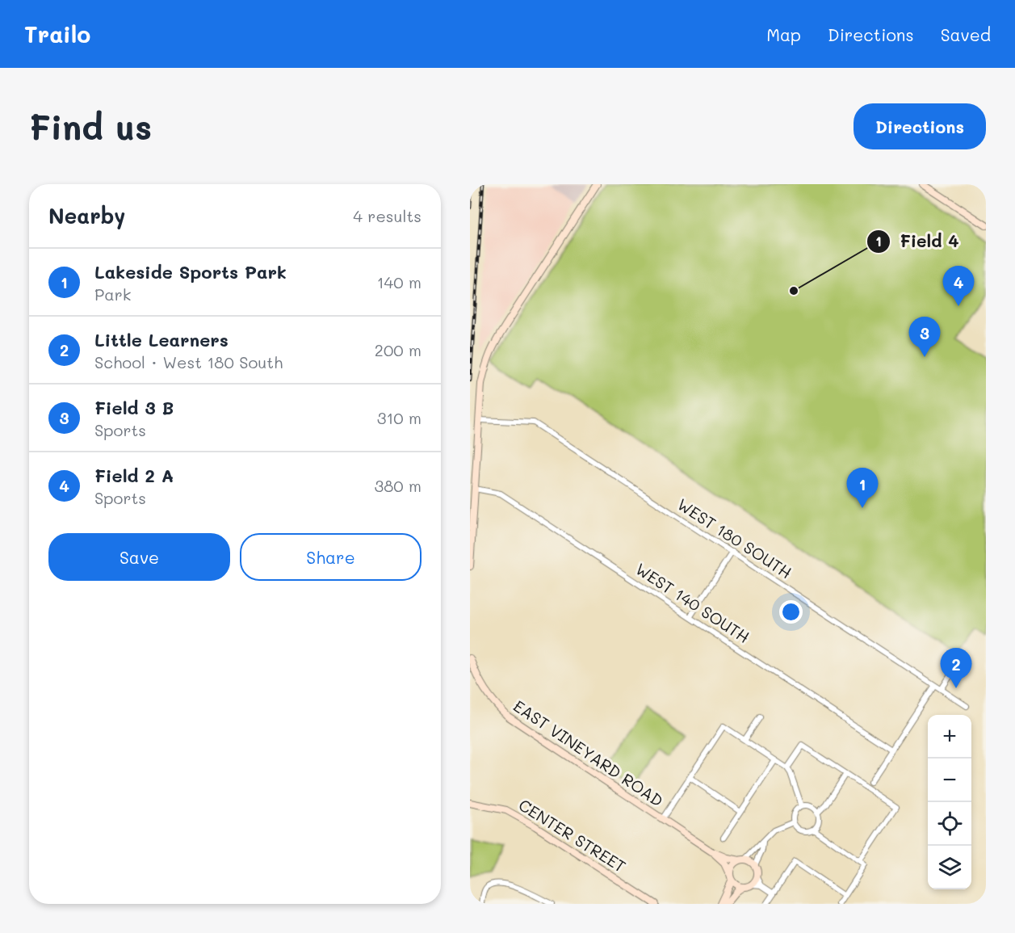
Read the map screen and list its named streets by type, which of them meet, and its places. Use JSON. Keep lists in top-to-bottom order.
{
  "streets": {
    "street": [
      "WEST 180 SOUTH",
      "WEST 140 SOUTH",
      "EAST VINEYARD ROAD",
      "CENTER STREET"
    ]
  },
  "places": ["Field 4"],
  "page": {
    "header": "Trailo",
    "nav": ["Map", "Directions", "Saved"],
    "buttons": [
      "Directions",
      ["Save", "Share"]
    ],
    "title": "Find us",
    "heading": ["Nearby", "4 results"],
    "list": [
      {
        "mark": "1",
        "name": "Lakeside Sports Park",
        "note": "Park",
        "value": "140 m"
      },
      {
        "mark": "2",
        "name": "Little Learners",
        "note": "School · West 180 South",
        "value": "200 m"
      },
      {
        "mark": "3",
        "name": "Field 3 B",
        "note": "Sports",
        "value": "310 m"
      },
      {
        "mark": "4",
        "name": "Field 2 A",
        "note": "Sports",
        "value": "380 m"
      }
    ],
    "pins": [
      "4",
      "3",
      "1",
      "2"
    ],
    "map_buttons": ["+", "−"]
  }
}
